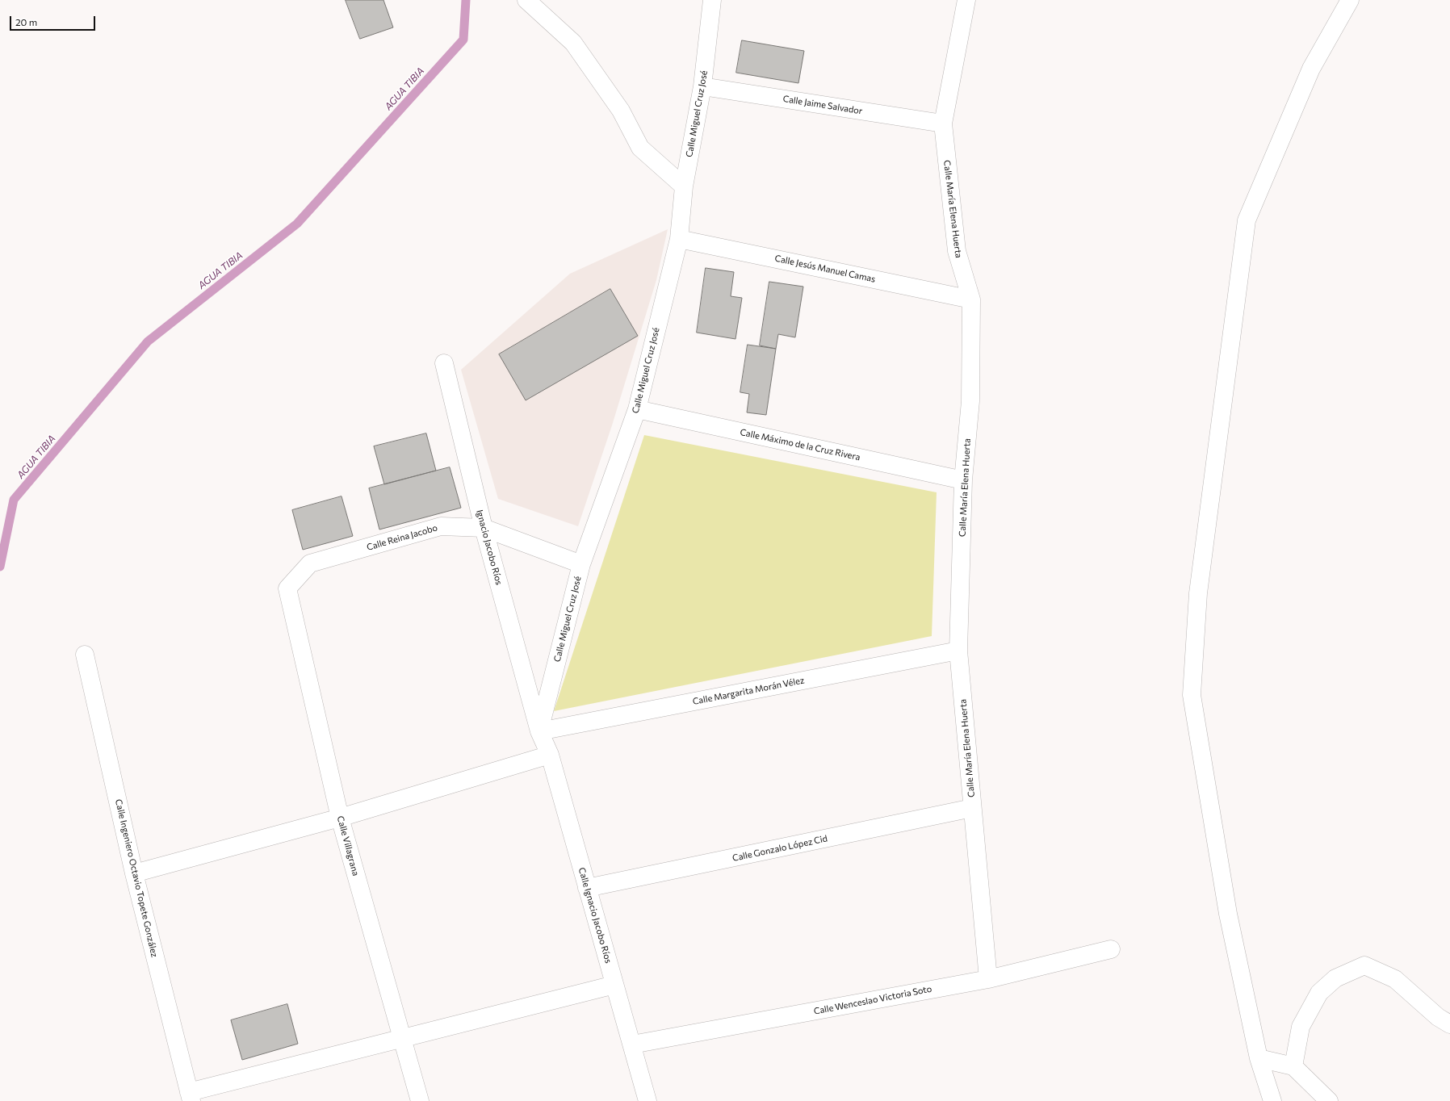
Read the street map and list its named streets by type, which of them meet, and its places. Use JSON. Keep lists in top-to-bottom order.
{
  "streets": {
    "street": [
      "Calle Jaime Salvador",
      "Calle Miguel Cruz José",
      "Calle María Elena Huerta",
      "Calle Jesús Manuel Camas",
      "Calle Máximo de la Cruz Rivera",
      "Calle Reina Jacobo",
      "Ignacio Jacobo Ríos",
      "Calle Margarita Morán Vélez",
      "Calle Villagrana",
      "Calle Gonzalo López Cid",
      "Calle Ingeniero Octavio Topete González",
      "Calle Ignacio Jacobo Ríos",
      "Calle Wenceslao Victoria Soto"
    ]
  },
  "crossings": [
    ["Calle Jaime Salvador", "Calle Miguel Cruz José"],
    ["Calle Jaime Salvador", "Calle María Elena Huerta"],
    ["Calle Miguel Cruz José", "Calle Jesús Manuel Camas"],
    ["Calle Miguel Cruz José", "Calle Máximo de la Cruz Rivera"],
    ["Calle Miguel Cruz José", "Calle Reina Jacobo"],
    ["Calle Miguel Cruz José", "Ignacio Jacobo Ríos"],
    ["Calle Miguel Cruz José", "Calle Margarita Morán Vélez"],
    ["Calle Miguel Cruz José", "Calle Ignacio Jacobo Ríos"],
    ["Calle María Elena Huerta", "Calle Jesús Manuel Camas"],
    ["Calle María Elena Huerta", "Calle Máximo de la Cruz Rivera"],
    ["Calle María Elena Huerta", "Calle Margarita Morán Vélez"],
    ["Calle María Elena Huerta", "Calle Gonzalo López Cid"],
    ["Calle María Elena Huerta", "Calle Wenceslao Victoria Soto"],
    ["Calle Reina Jacobo", "Ignacio Jacobo Ríos"],
    ["Calle Reina Jacobo", "Calle Villagrana"],
    ["Ignacio Jacobo Ríos", "Calle Margarita Morán Vélez"],
    ["Ignacio Jacobo Ríos", "Calle Ignacio Jacobo Ríos"],
    ["Calle Margarita Morán Vélez", "Calle Ignacio Jacobo Ríos"],
    ["Calle Gonzalo López Cid", "Calle Ignacio Jacobo Ríos"],
    ["Calle Ignacio Jacobo Ríos", "Calle Wenceslao Victoria Soto"]
  ],
  "water": ["AGUA TIBIA"],
  "scale_bar": "20 m"
}
